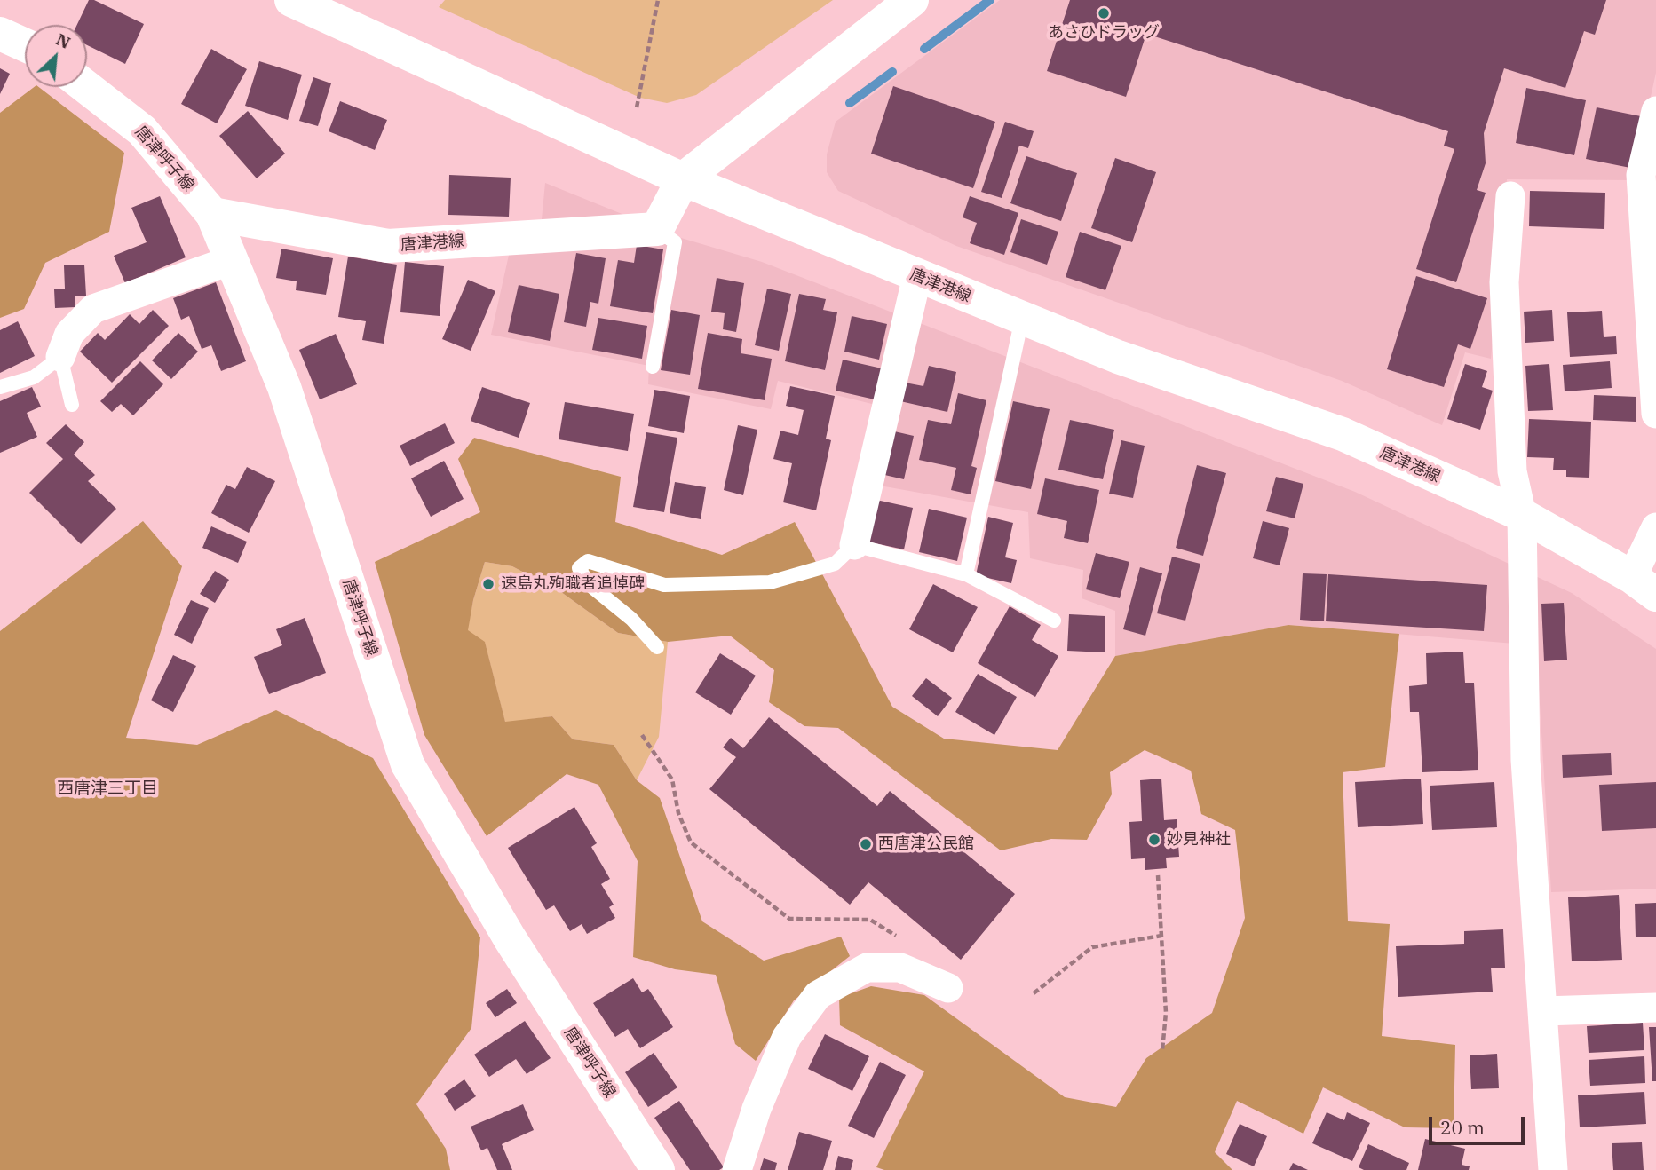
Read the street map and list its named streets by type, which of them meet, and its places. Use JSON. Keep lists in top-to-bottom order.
{
  "streets": {
    "main road": ["唐津呼子線", "唐津港線"]
  },
  "crossings": [
    ["唐津呼子線", "唐津港線"]
  ],
  "districts": ["西唐津三丁目"],
  "places": [
    "あさひドラッグ",
    "速島丸殉職者追悼碑",
    "妙見神社",
    "西唐津公民館"
  ],
  "scale_bar": "20 m",
  "north": "top right"
}
